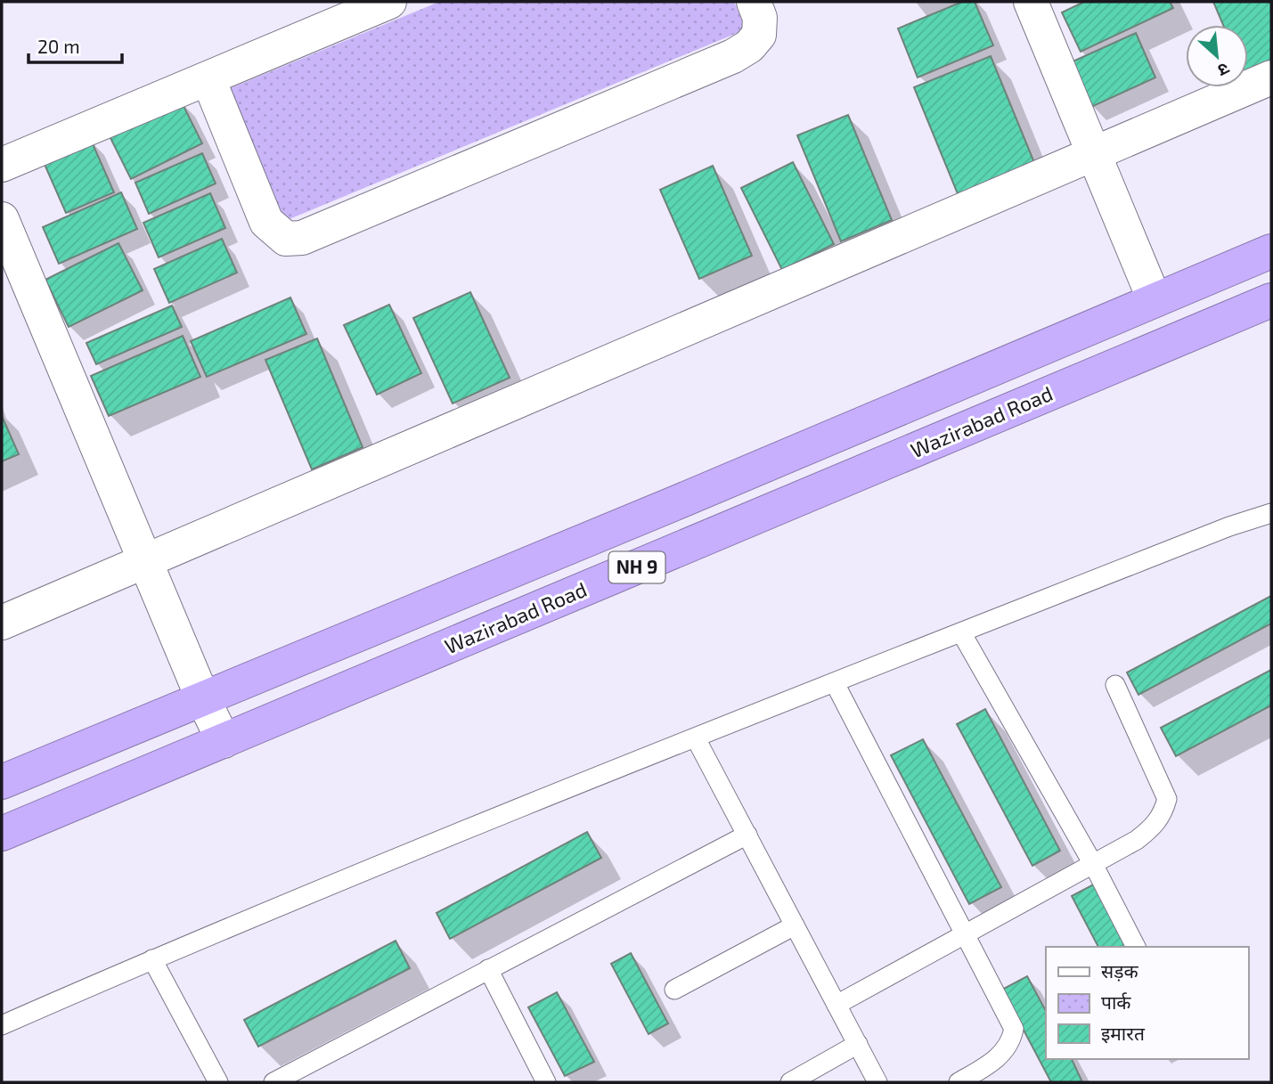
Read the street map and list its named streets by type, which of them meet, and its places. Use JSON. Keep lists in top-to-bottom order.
{
  "streets": {
    "highway": ["Wazirabad Road", "NH 9"]
  },
  "legend": ["सड़क", "पार्क", "इमारत"],
  "scale_bar": "20 m",
  "north": "bottom right"
}
